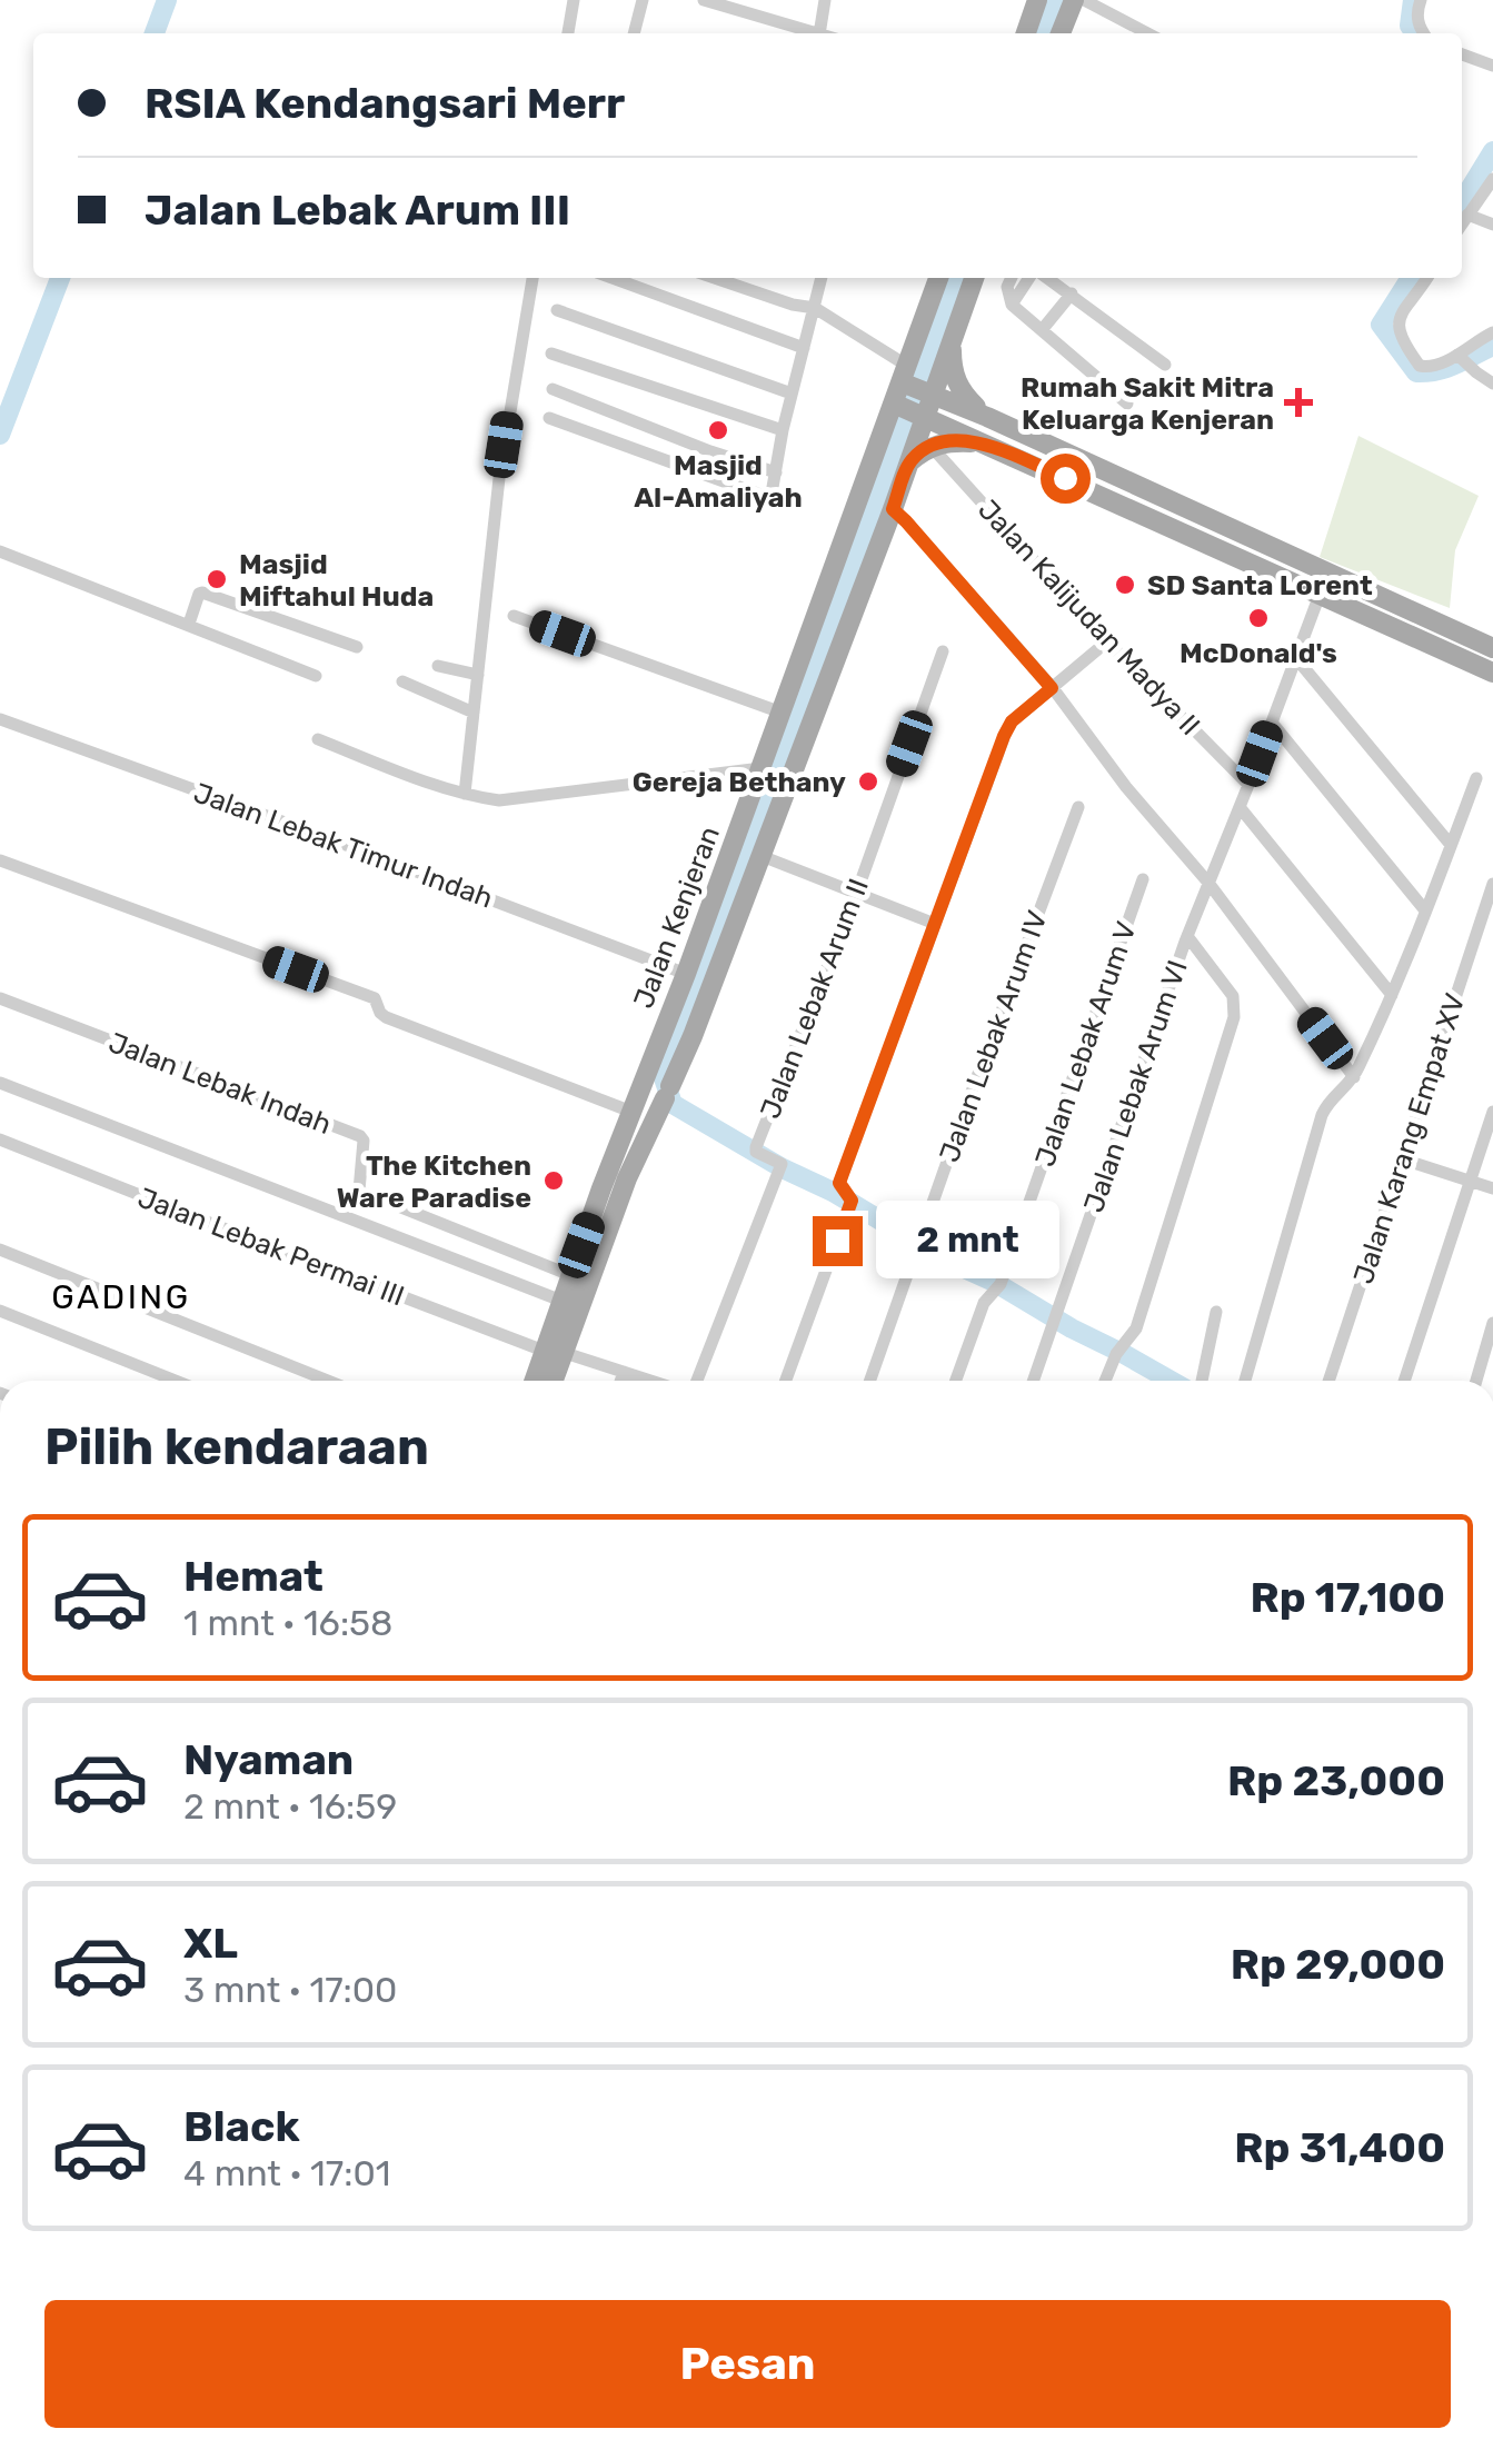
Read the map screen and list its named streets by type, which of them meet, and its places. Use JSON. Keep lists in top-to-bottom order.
{
  "streets": {
    "main road": ["Jalan Kenjeran"],
    "street": [
      "Jalan Kalijudan Madya II",
      "Jalan Lebak Timur Indah",
      "Jalan Lebak Arum II",
      "Jalan Lebak Arum IV",
      "Jalan Lebak Arum V",
      "Jalan Lebak Indah",
      "Jalan Lebak Arum VI",
      "Jalan Karang Empat XV",
      "Jalan Lebak Permai III"
    ]
  },
  "crossings": [
    ["Jalan Lebak Timur Indah", "Jalan Kenjeran"],
    ["Jalan Kenjeran", "Jalan Lebak Indah"],
    ["Jalan Kenjeran", "Jalan Lebak Permai III"]
  ],
  "districts": ["GADING"],
  "places": {
    "health": ["Rumah Sakit Mitra Keluarga Kenjeran"],
    "other": [
      "Masjid Al-Amaliyah",
      "Masjid Miftahul Huda",
      "SD Santa Lorent",
      "McDonald's",
      "Gereja Bethany",
      "The Kitchen Ware Paradise"
    ]
  },
  "page": {
    "banner": ["RSIA Kendangsari Merr", "Jalan Lebak Arum III"],
    "bubble": "2 mnt",
    "heading": "Pilih kendaraan",
    "list": [
      {
        "name": "Hemat",
        "note": "1 mnt · 16:58",
        "value": "Rp 17,100"
      },
      {
        "name": "Nyaman",
        "note": "2 mnt · 16:59",
        "value": "Rp 23,000"
      },
      {
        "name": "XL",
        "note": "3 mnt · 17:00",
        "value": "Rp 29,000"
      },
      {
        "name": "Black",
        "note": "4 mnt · 17:01",
        "value": "Rp 31,400"
      }
    ],
    "buttons": "Pesan"
  }
}
